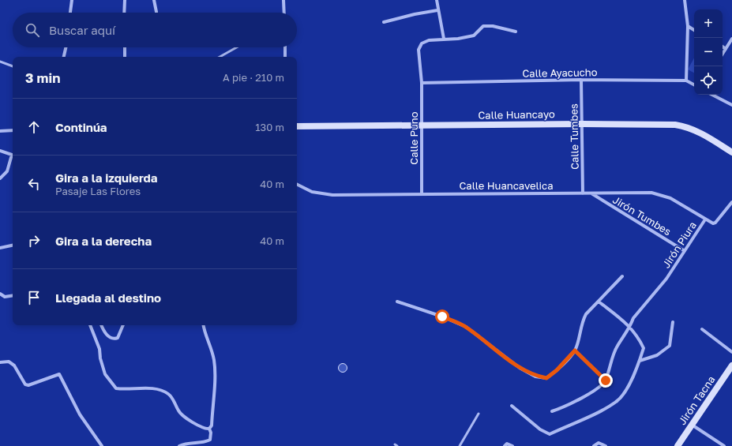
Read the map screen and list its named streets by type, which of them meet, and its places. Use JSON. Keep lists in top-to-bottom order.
{
  "streets": {
    "street": [
      "Calle Ayacucho",
      "Calle Huancayo",
      "Calle Tumbes",
      "Calle Puno",
      "Calle Huancavelica",
      "Jirón Tumbes",
      "Jirón Piura",
      "Jirón Tacna"
    ]
  },
  "crossings": [
    ["Calle Ayacucho", "Calle Tumbes"],
    ["Calle Ayacucho", "Calle Puno"],
    ["Calle Huancayo", "Calle Tumbes"],
    ["Calle Huancayo", "Calle Puno"],
    ["Calle Tumbes", "Calle Huancavelica"],
    ["Calle Puno", "Calle Huancavelica"],
    ["Calle Huancavelica", "Jirón Tumbes"],
    ["Calle Huancavelica", "Jirón Piura"],
    ["Jirón Tumbes", "Jirón Piura"]
  ],
  "page": {
    "map_buttons": ["+", "−"],
    "search": "Buscar aquí",
    "heading": ["3 min", "A pie · 210 m"],
    "list": [
      ["Continúa", "130 m"],
      ["Gira a la izquierda", "Pasaje Las Flores", "40 m"],
      ["Gira a la derecha", "40 m"],
      "Llegada al destino"
    ]
  }
}
